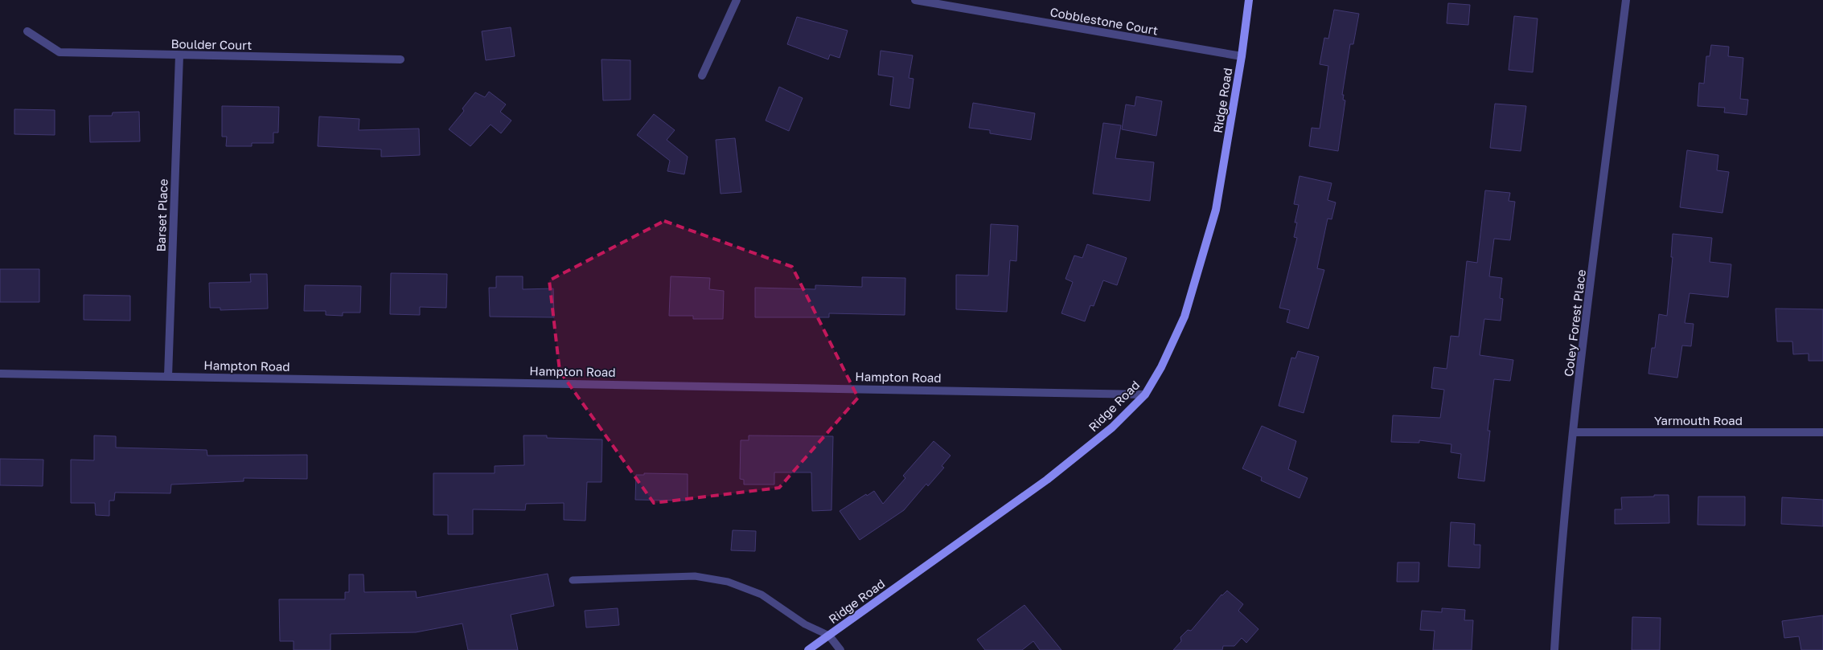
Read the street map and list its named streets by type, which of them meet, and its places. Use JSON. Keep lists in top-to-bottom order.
{
  "streets": {
    "street": [
      "Cobblestone Court",
      "Boulder Court",
      "Ridge Road",
      "Barset Place",
      "Coley Forest Place",
      "Hampton Road",
      "Yarmouth Road"
    ]
  },
  "crossings": [
    ["Cobblestone Court", "Ridge Road"],
    ["Boulder Court", "Barset Place"],
    ["Ridge Road", "Hampton Road"],
    ["Barset Place", "Hampton Road"],
    ["Coley Forest Place", "Yarmouth Road"]
  ]
}
